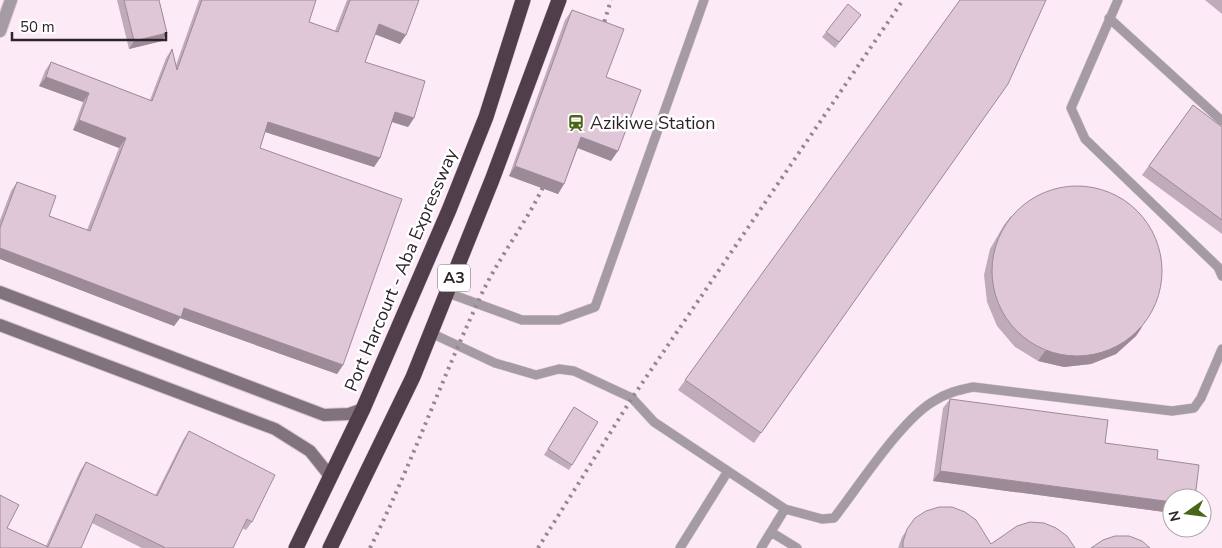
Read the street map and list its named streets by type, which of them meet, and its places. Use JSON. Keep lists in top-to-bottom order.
{
  "streets": {
    "highway": ["Port Harcourt - Aba Expressway", "A3"]
  },
  "places": {
    "station": ["Azikiwe Station"]
  },
  "scale_bar": "50 m",
  "north": "left"
}
